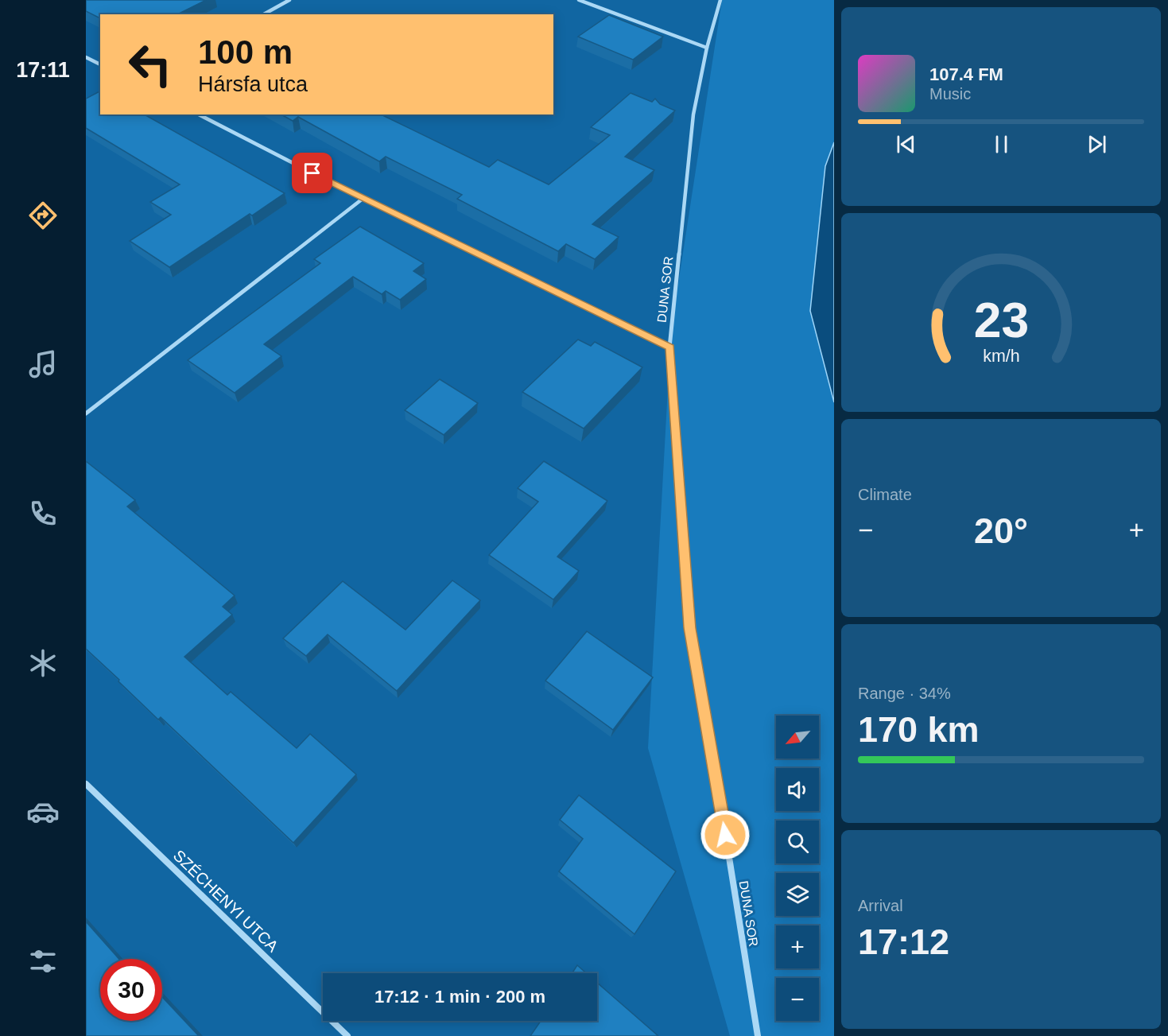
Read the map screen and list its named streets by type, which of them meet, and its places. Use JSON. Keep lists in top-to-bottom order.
{
  "streets": {
    "street": ["DUNA SOR", "SZÉCHENYI UTCA"]
  },
  "north": "bottom left",
  "page": {
    "tabs": "17:11",
    "turn": ["100 m", "Hársfa utca"],
    "song": ["107.4 FM", "Music"],
    "tile": [
      "Climate",
      ["Range · 34%", "170 km"],
      ["Arrival", "17:12"]
    ],
    "heat": ["−", "20°", "+"],
    "map_buttons": ["+", "−"],
    "limit": "30",
    "trip": "17:12 · 1 min · 200 m",
    "gauge": ["23", "km/h"]
  }
}
